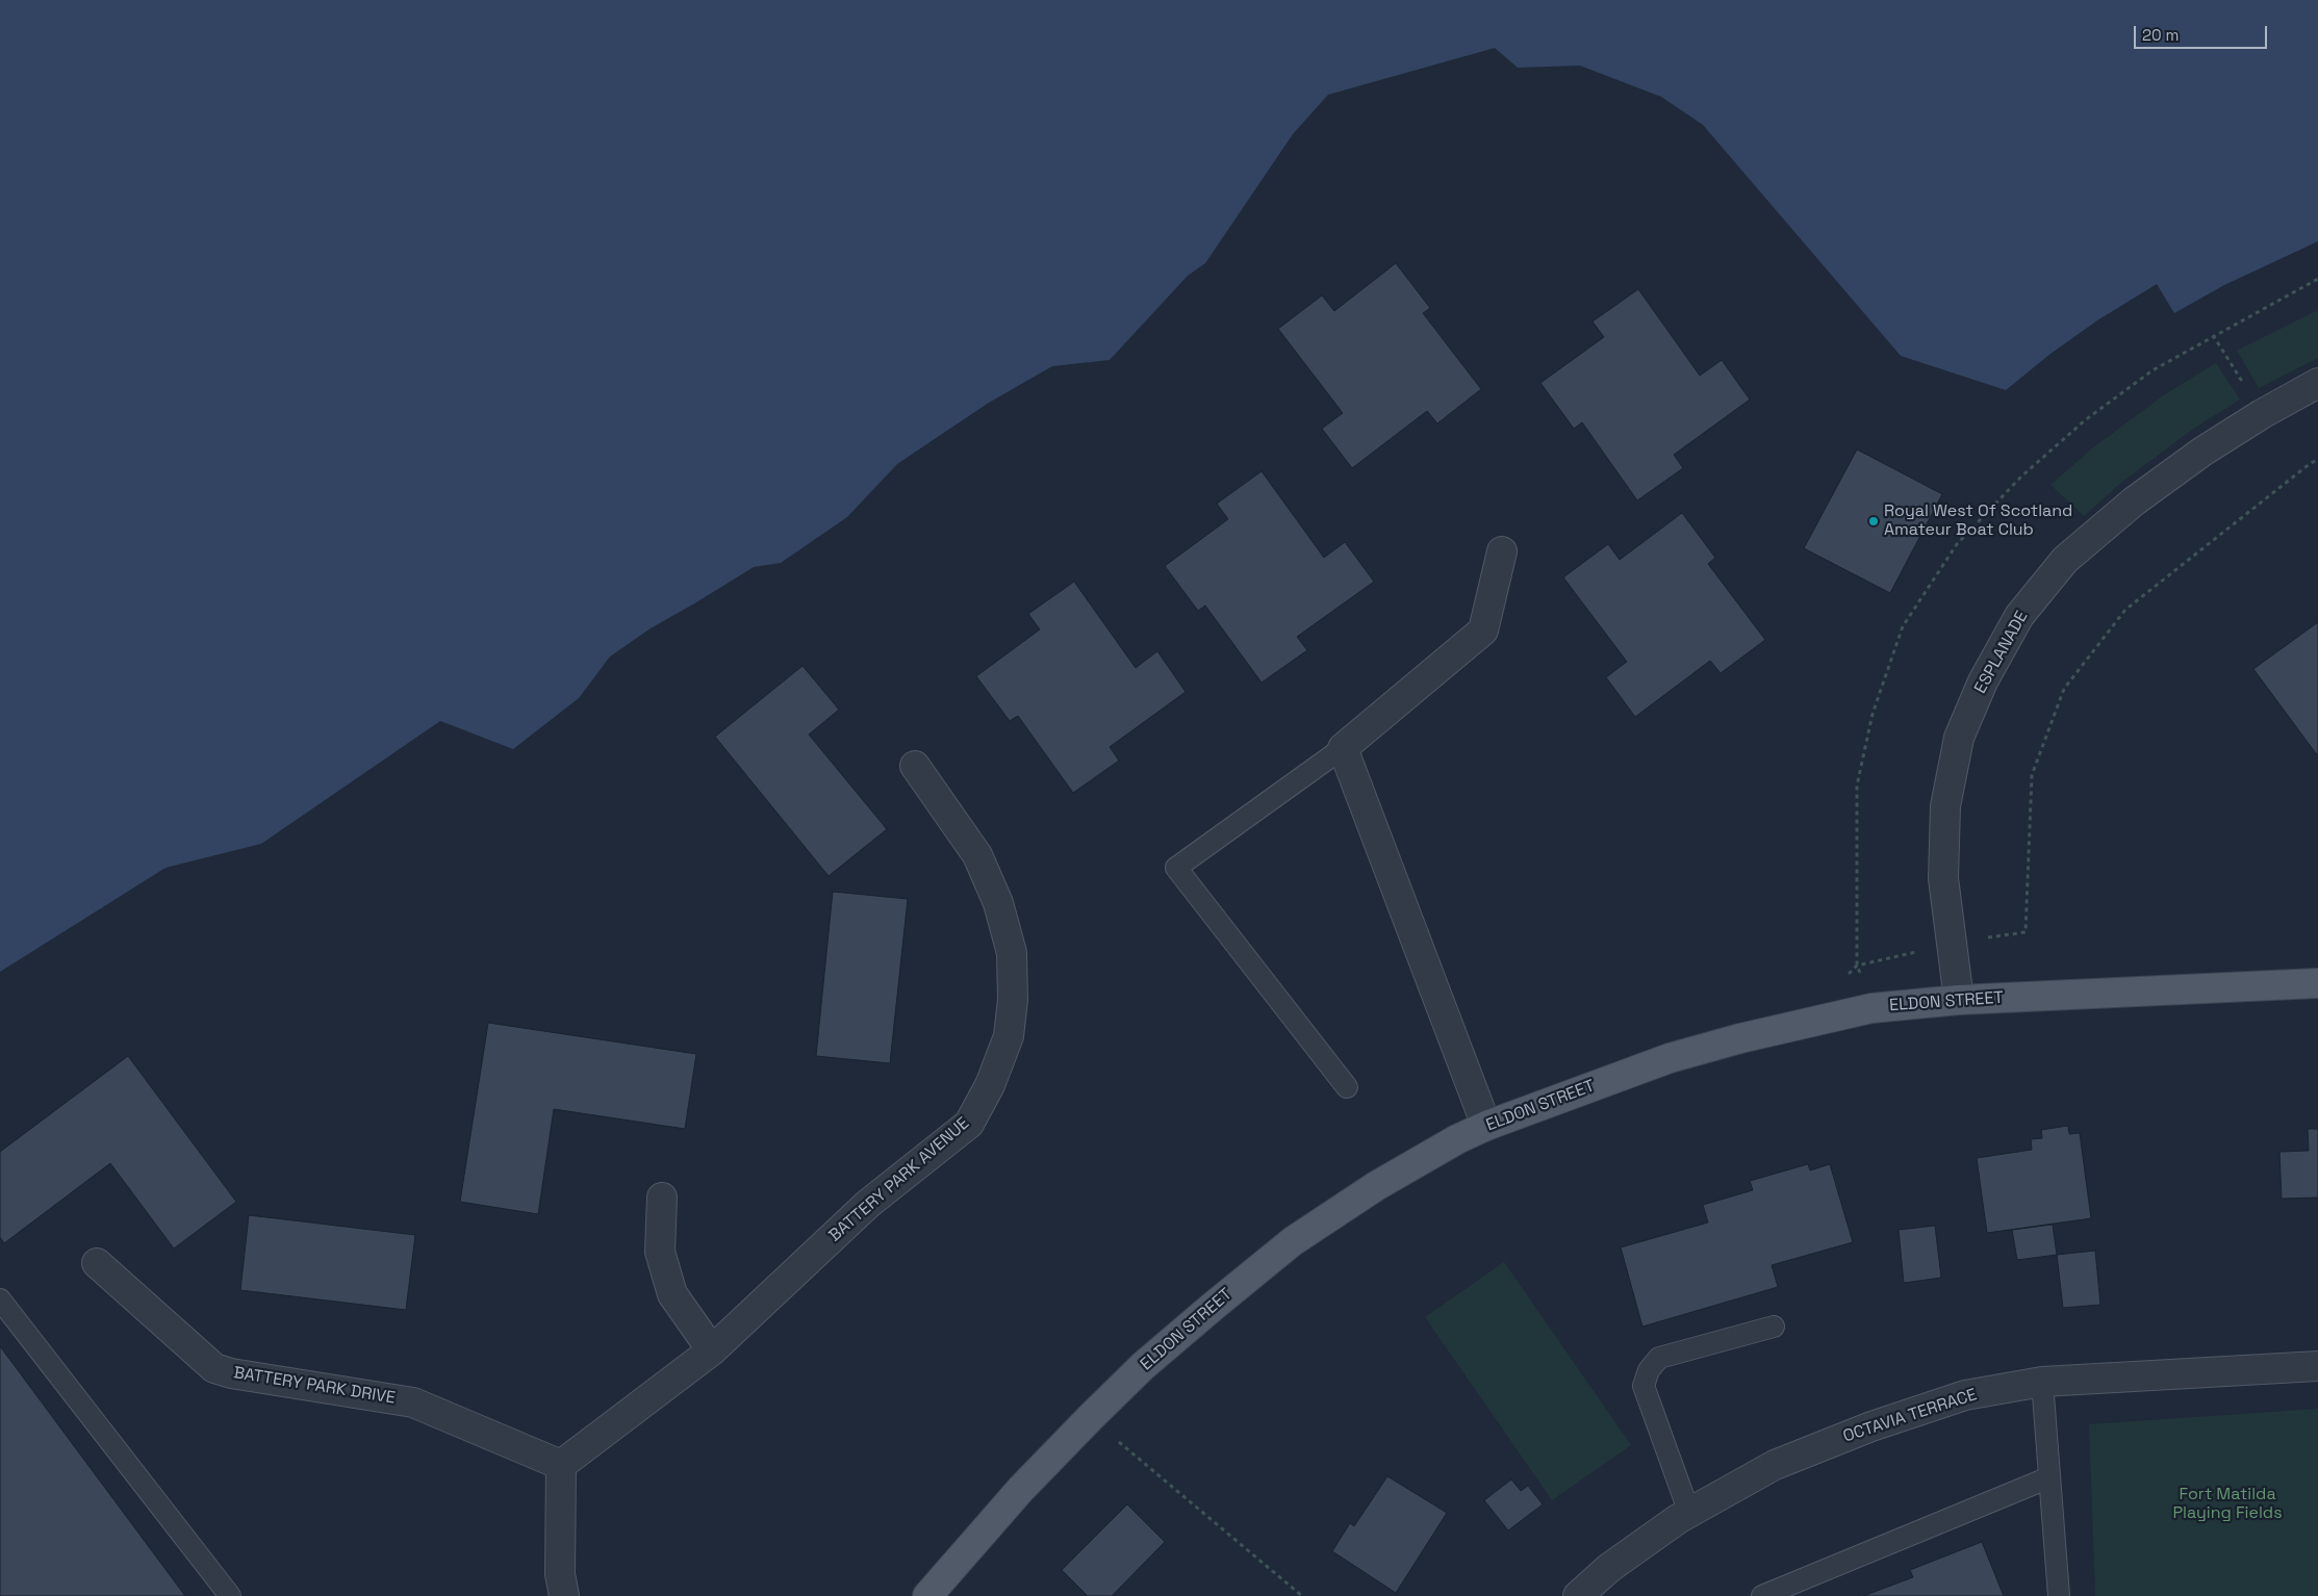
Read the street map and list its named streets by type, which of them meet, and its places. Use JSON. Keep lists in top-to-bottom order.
{
  "streets": {
    "main road": ["ELDON STREET"],
    "street": [
      "ESPLANADE",
      "BATTERY PARK AVENUE",
      "BATTERY PARK DRIVE",
      "OCTAVIA TERRACE"
    ]
  },
  "crossings": [
    ["ESPLANADE", "ELDON STREET"],
    ["BATTERY PARK AVENUE", "BATTERY PARK DRIVE"]
  ],
  "parks": ["Fort Matilda Playing Fields"],
  "places": ["Royal West Of Scotland Amateur Boat Club"],
  "scale_bar": "20 m"
}
